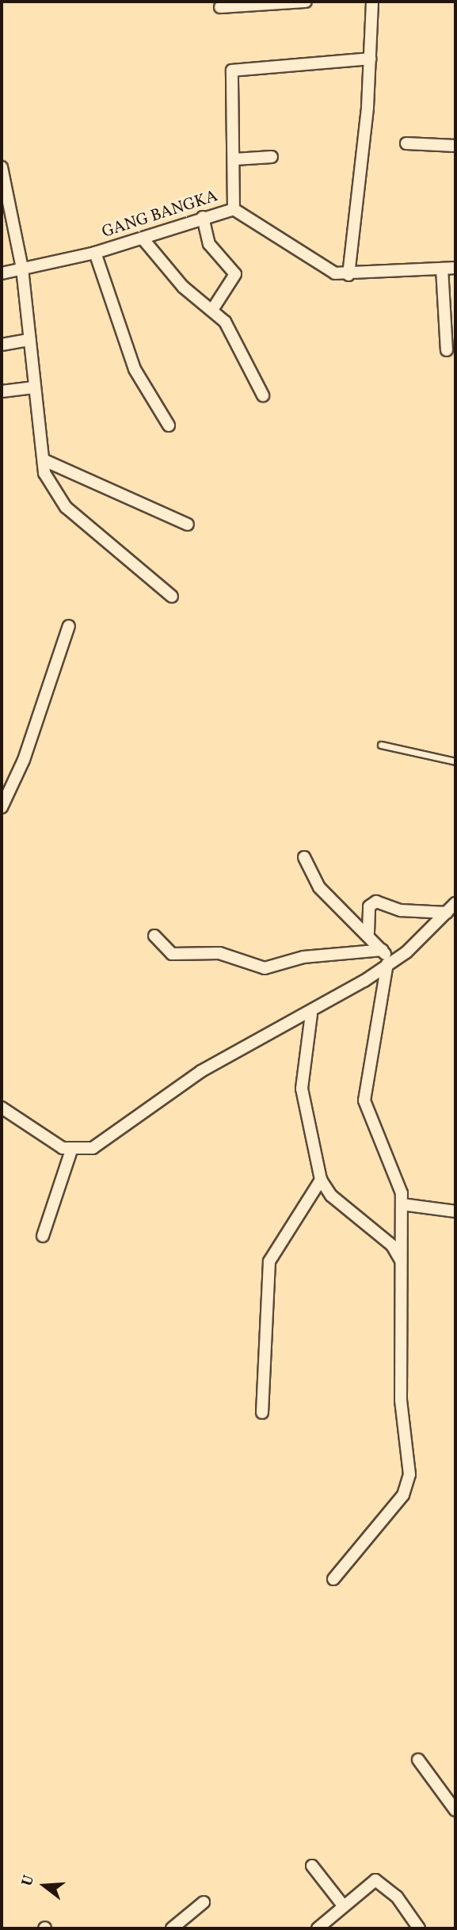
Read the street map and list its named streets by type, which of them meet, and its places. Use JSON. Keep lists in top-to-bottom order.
{
  "streets": {
    "street": ["GANG BANGKA"]
  },
  "north": "left"
}
